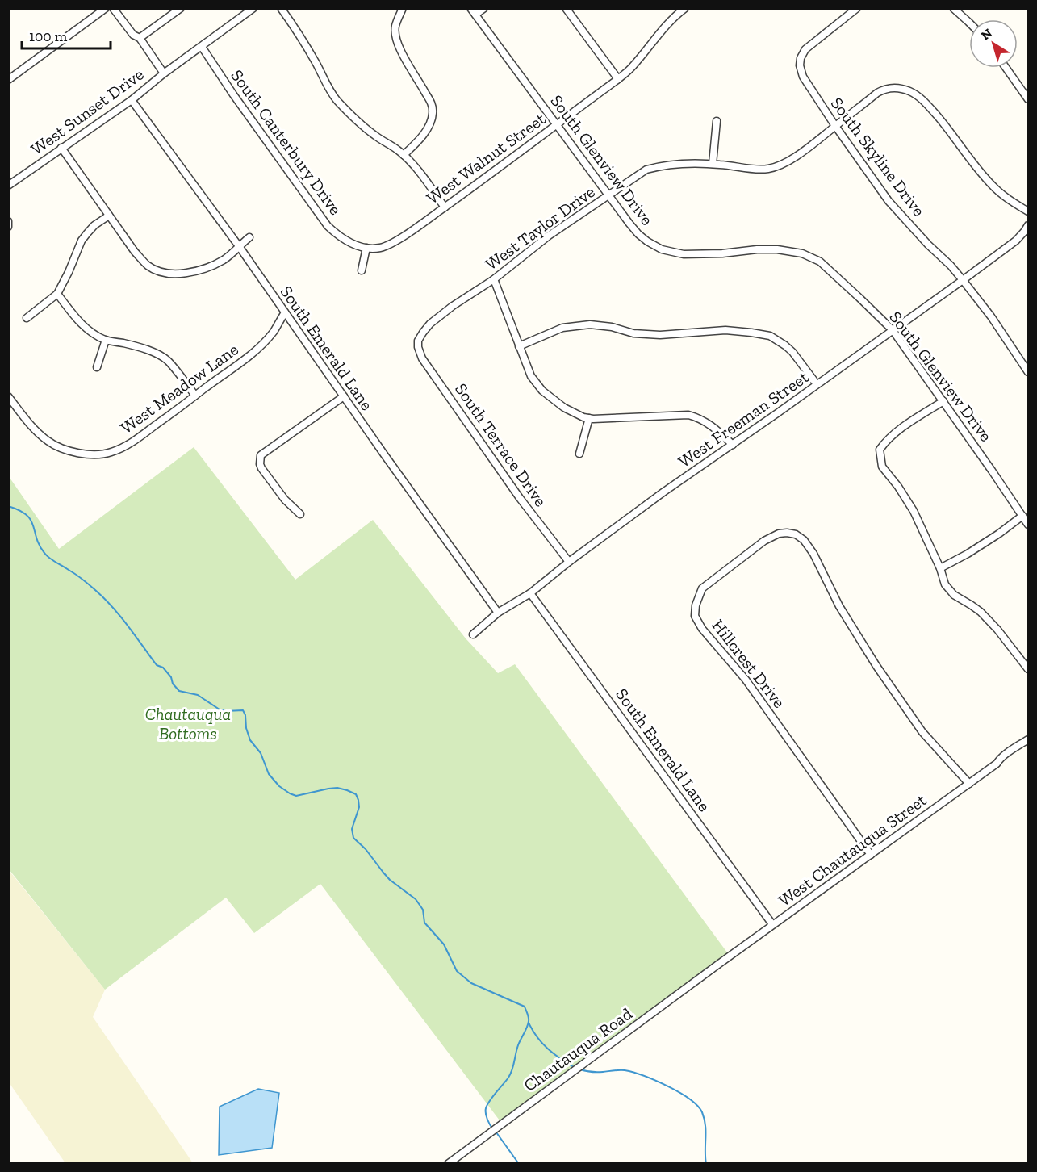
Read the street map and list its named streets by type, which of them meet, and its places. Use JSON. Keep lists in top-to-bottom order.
{
  "streets": {
    "street": [
      "West Sunset Drive",
      "South Canterbury Drive",
      "South Skyline Drive",
      "West Walnut Street",
      "South Glenview Drive",
      "West Taylor Drive",
      "South Emerald Lane",
      "West Meadow Lane",
      "West Freeman Street",
      "South Terrace Drive",
      "Hillcrest Drive",
      "West Chautauqua Street",
      "Chautauqua Road"
    ]
  },
  "crossings": [
    ["West Sunset Drive", "South Canterbury Drive"],
    ["West Sunset Drive", "South Emerald Lane"],
    ["South Canterbury Drive", "West Walnut Street"],
    ["South Skyline Drive", "West Taylor Drive"],
    ["South Skyline Drive", "West Freeman Street"],
    ["West Walnut Street", "South Glenview Drive"],
    ["South Glenview Drive", "West Taylor Drive"],
    ["South Glenview Drive", "West Freeman Street"],
    ["West Taylor Drive", "South Terrace Drive"],
    ["South Emerald Lane", "West Meadow Lane"],
    ["South Emerald Lane", "West Freeman Street"],
    ["South Emerald Lane", "West Chautauqua Street"],
    ["West Freeman Street", "South Terrace Drive"],
    ["Hillcrest Drive", "West Chautauqua Street"],
    ["West Chautauqua Street", "Chautauqua Road"]
  ],
  "parks": ["Chautauqua Bottoms"],
  "scale_bar": "100 m",
  "north": "top left"
}
